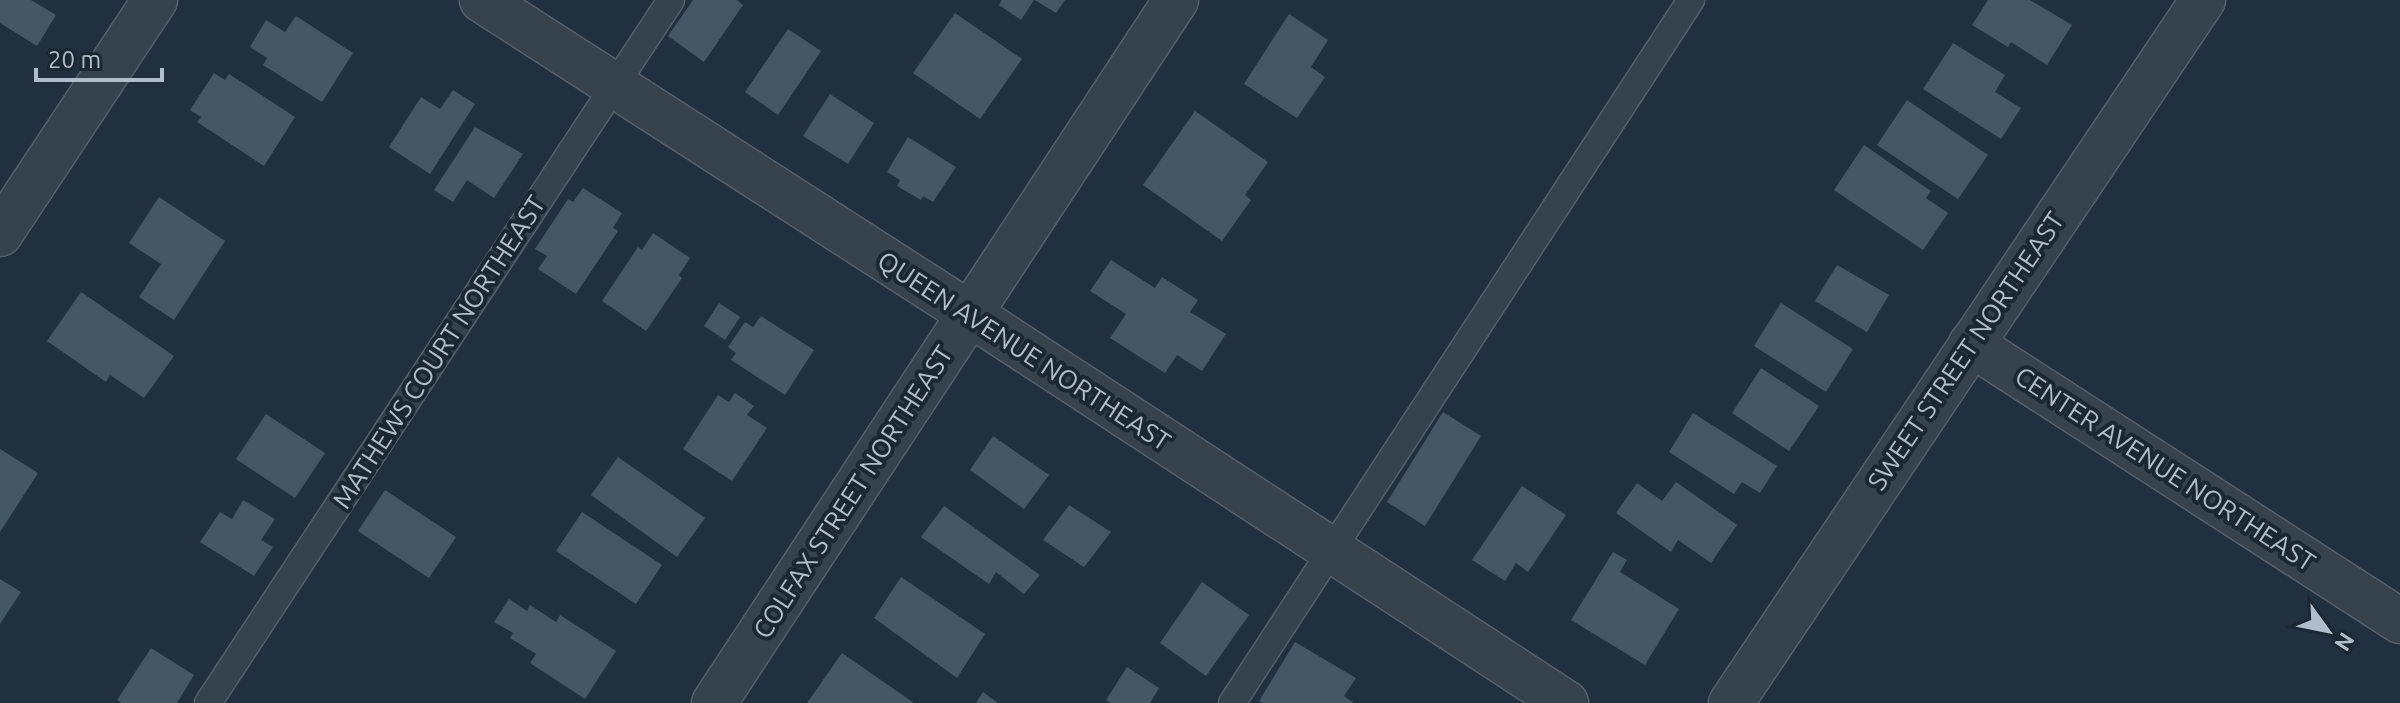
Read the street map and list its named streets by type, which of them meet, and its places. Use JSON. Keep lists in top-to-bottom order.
{
  "streets": {
    "street": [
      "QUEEN AVENUE NORTHEAST",
      "SWEET STREET NORTHEAST",
      "CENTER AVENUE NORTHEAST",
      "COLFAX STREET NORTHEAST"
    ],
    "lane": ["MATHEWS COURT NORTHEAST"]
  },
  "crossings": [
    ["QUEEN AVENUE NORTHEAST", "MATHEWS COURT NORTHEAST"],
    ["QUEEN AVENUE NORTHEAST", "COLFAX STREET NORTHEAST"],
    ["SWEET STREET NORTHEAST", "CENTER AVENUE NORTHEAST"]
  ],
  "scale_bar": "20 m",
  "north": "bottom right"
}
